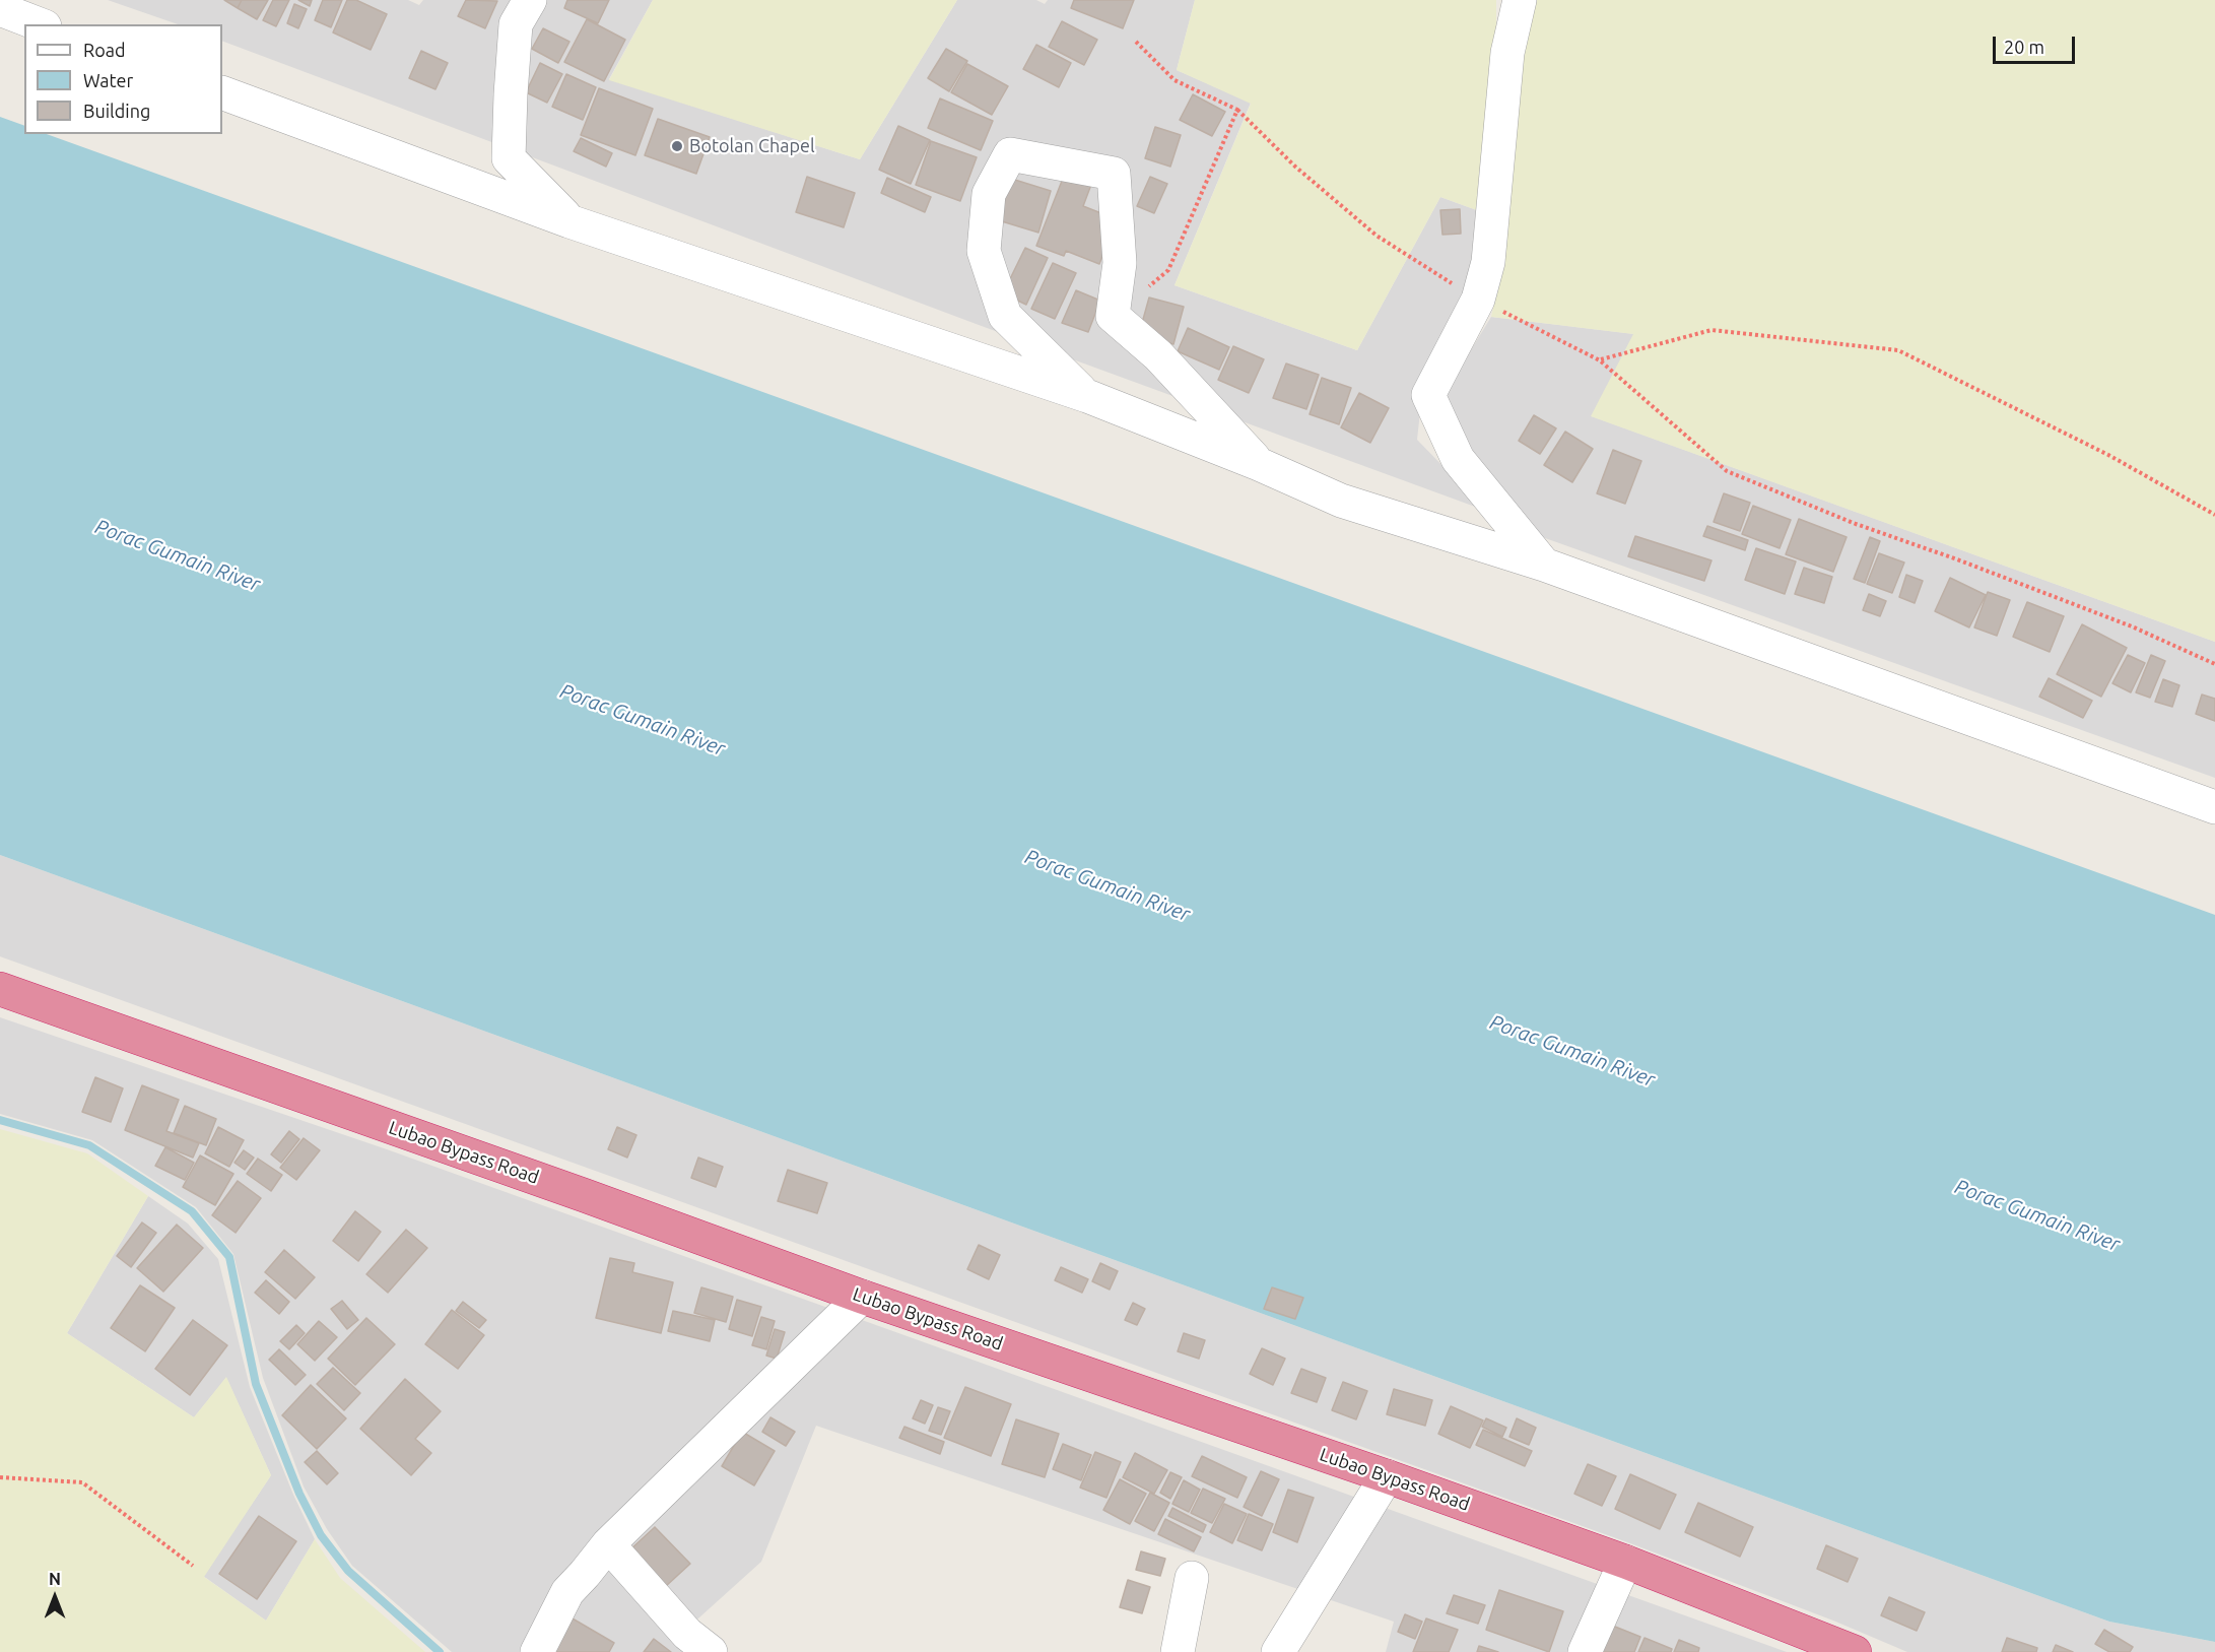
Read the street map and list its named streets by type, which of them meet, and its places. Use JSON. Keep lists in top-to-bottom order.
{
  "streets": {
    "highway": ["Lubao Bypass Road"]
  },
  "water": ["Porac Gumain River"],
  "places": ["Botolan Chapel"],
  "legend": ["Road", "Water", "Building"],
  "scale_bar": "20 m",
  "north": "top"
}
